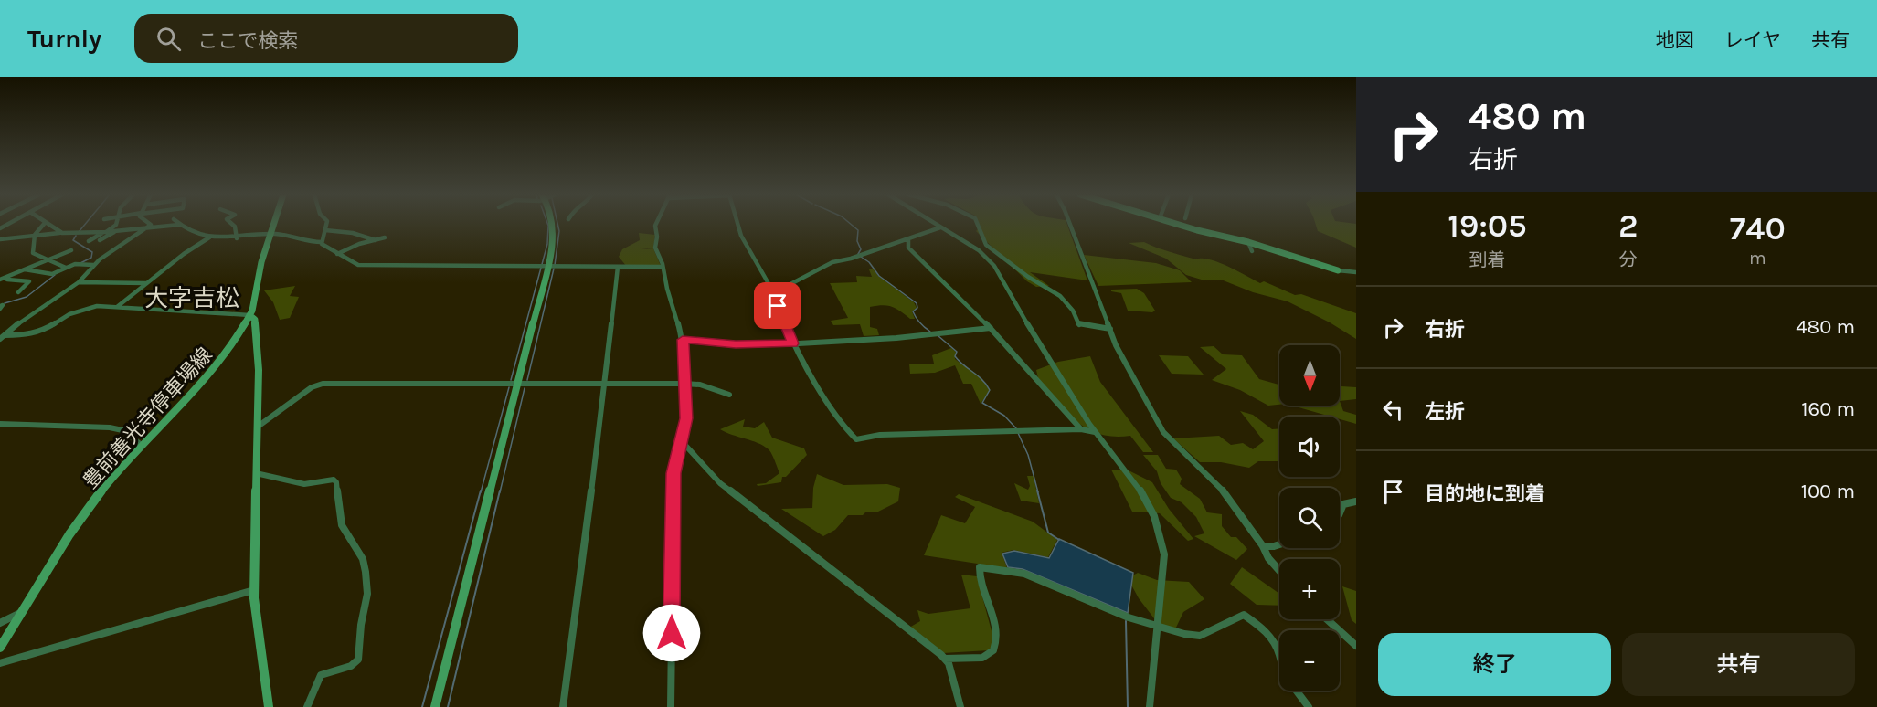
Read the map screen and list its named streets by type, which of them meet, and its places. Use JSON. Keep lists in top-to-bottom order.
{
  "streets": {
    "street": ["豊前善光寺停車場線"]
  },
  "districts": ["大字吉松"],
  "north": "bottom",
  "page": {
    "header": "Turnly",
    "search": "ここで検索",
    "nav": ["地図", "レイヤ", "共有"],
    "turn": ["480 m", "右折"],
    "eta": [
      "19:05",
      "到着",
      "2",
      "分",
      "740",
      "m"
    ],
    "list": [
      {
        "name": "右折",
        "value": "480 m"
      },
      {
        "name": "左折",
        "value": "160 m"
      },
      {
        "name": "目的地に到着",
        "value": "100 m"
      }
    ],
    "map_buttons": ["+", "−"],
    "buttons": ["終了", "共有"]
  }
}
